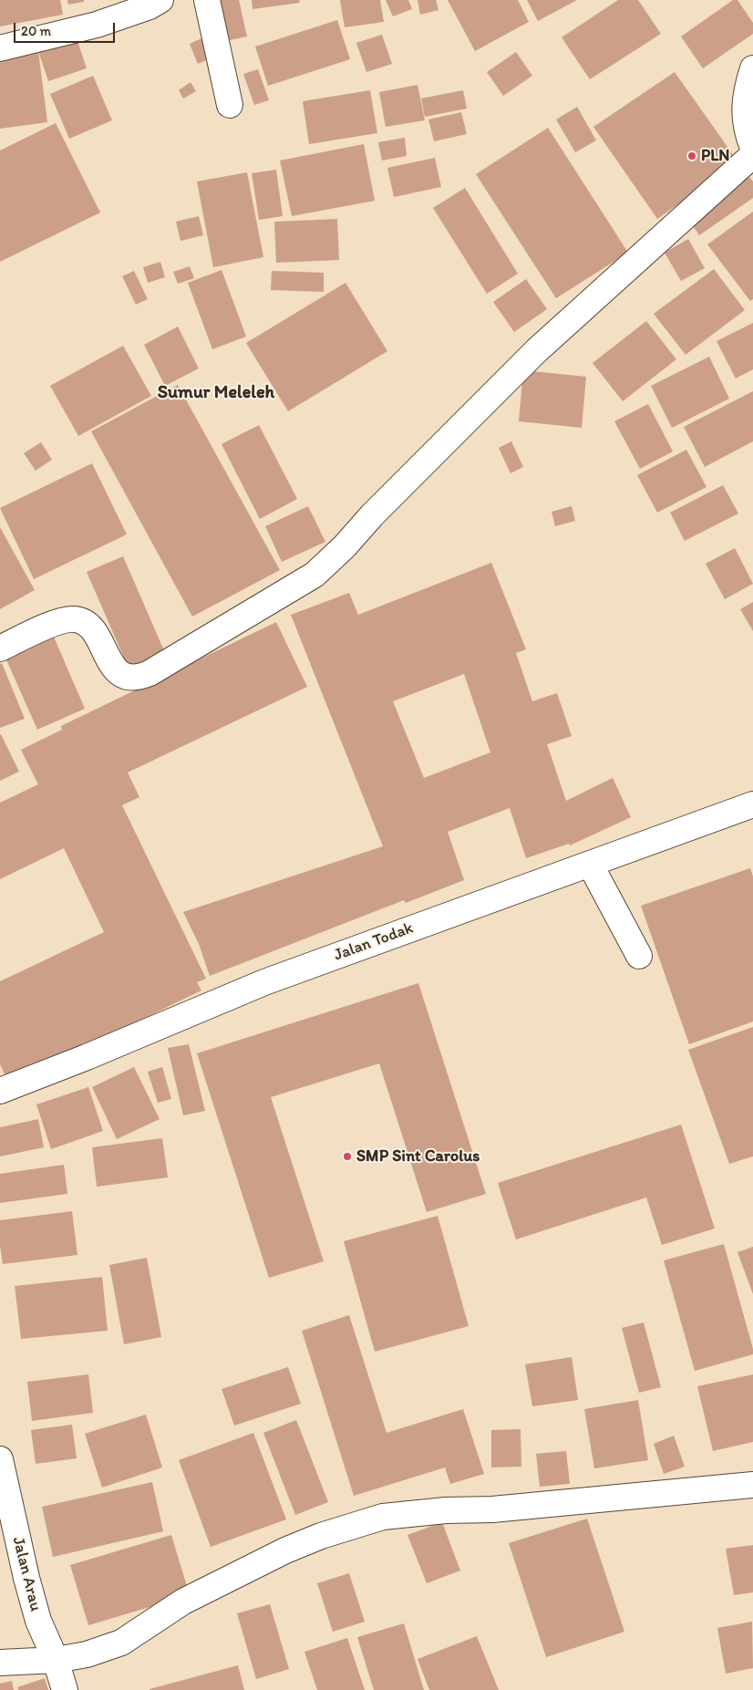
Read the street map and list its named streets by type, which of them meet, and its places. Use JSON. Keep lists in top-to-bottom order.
{
  "streets": {
    "street": ["Jalan Todak", "Jalan Arau"]
  },
  "districts": ["Sumur Meleleh"],
  "places": ["PLN", "SMP Sint Carolus"],
  "scale_bar": "20 m"
}
